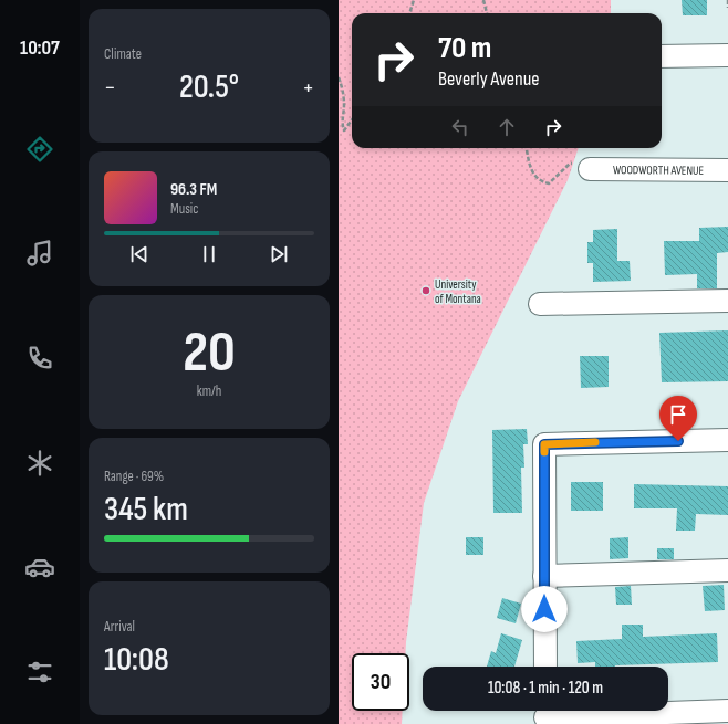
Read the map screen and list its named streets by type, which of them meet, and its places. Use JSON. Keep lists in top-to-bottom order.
{
  "streets": {
    "street": ["WOODWORTH AVENUE"]
  },
  "places": ["University of Montana"],
  "page": {
    "tabs": "10:07",
    "tile": [
      "Climate",
      ["20", "km/h"],
      ["Range · 69%", "345 km"],
      ["Arrival", "10:08"]
    ],
    "turn": ["70 m", "Beverly Avenue"],
    "heat": ["−", "20.5°", "+"],
    "song": ["96.3 FM", "Music"],
    "limit": "30",
    "trip": "10:08 · 1 min · 120 m"
  }
}
